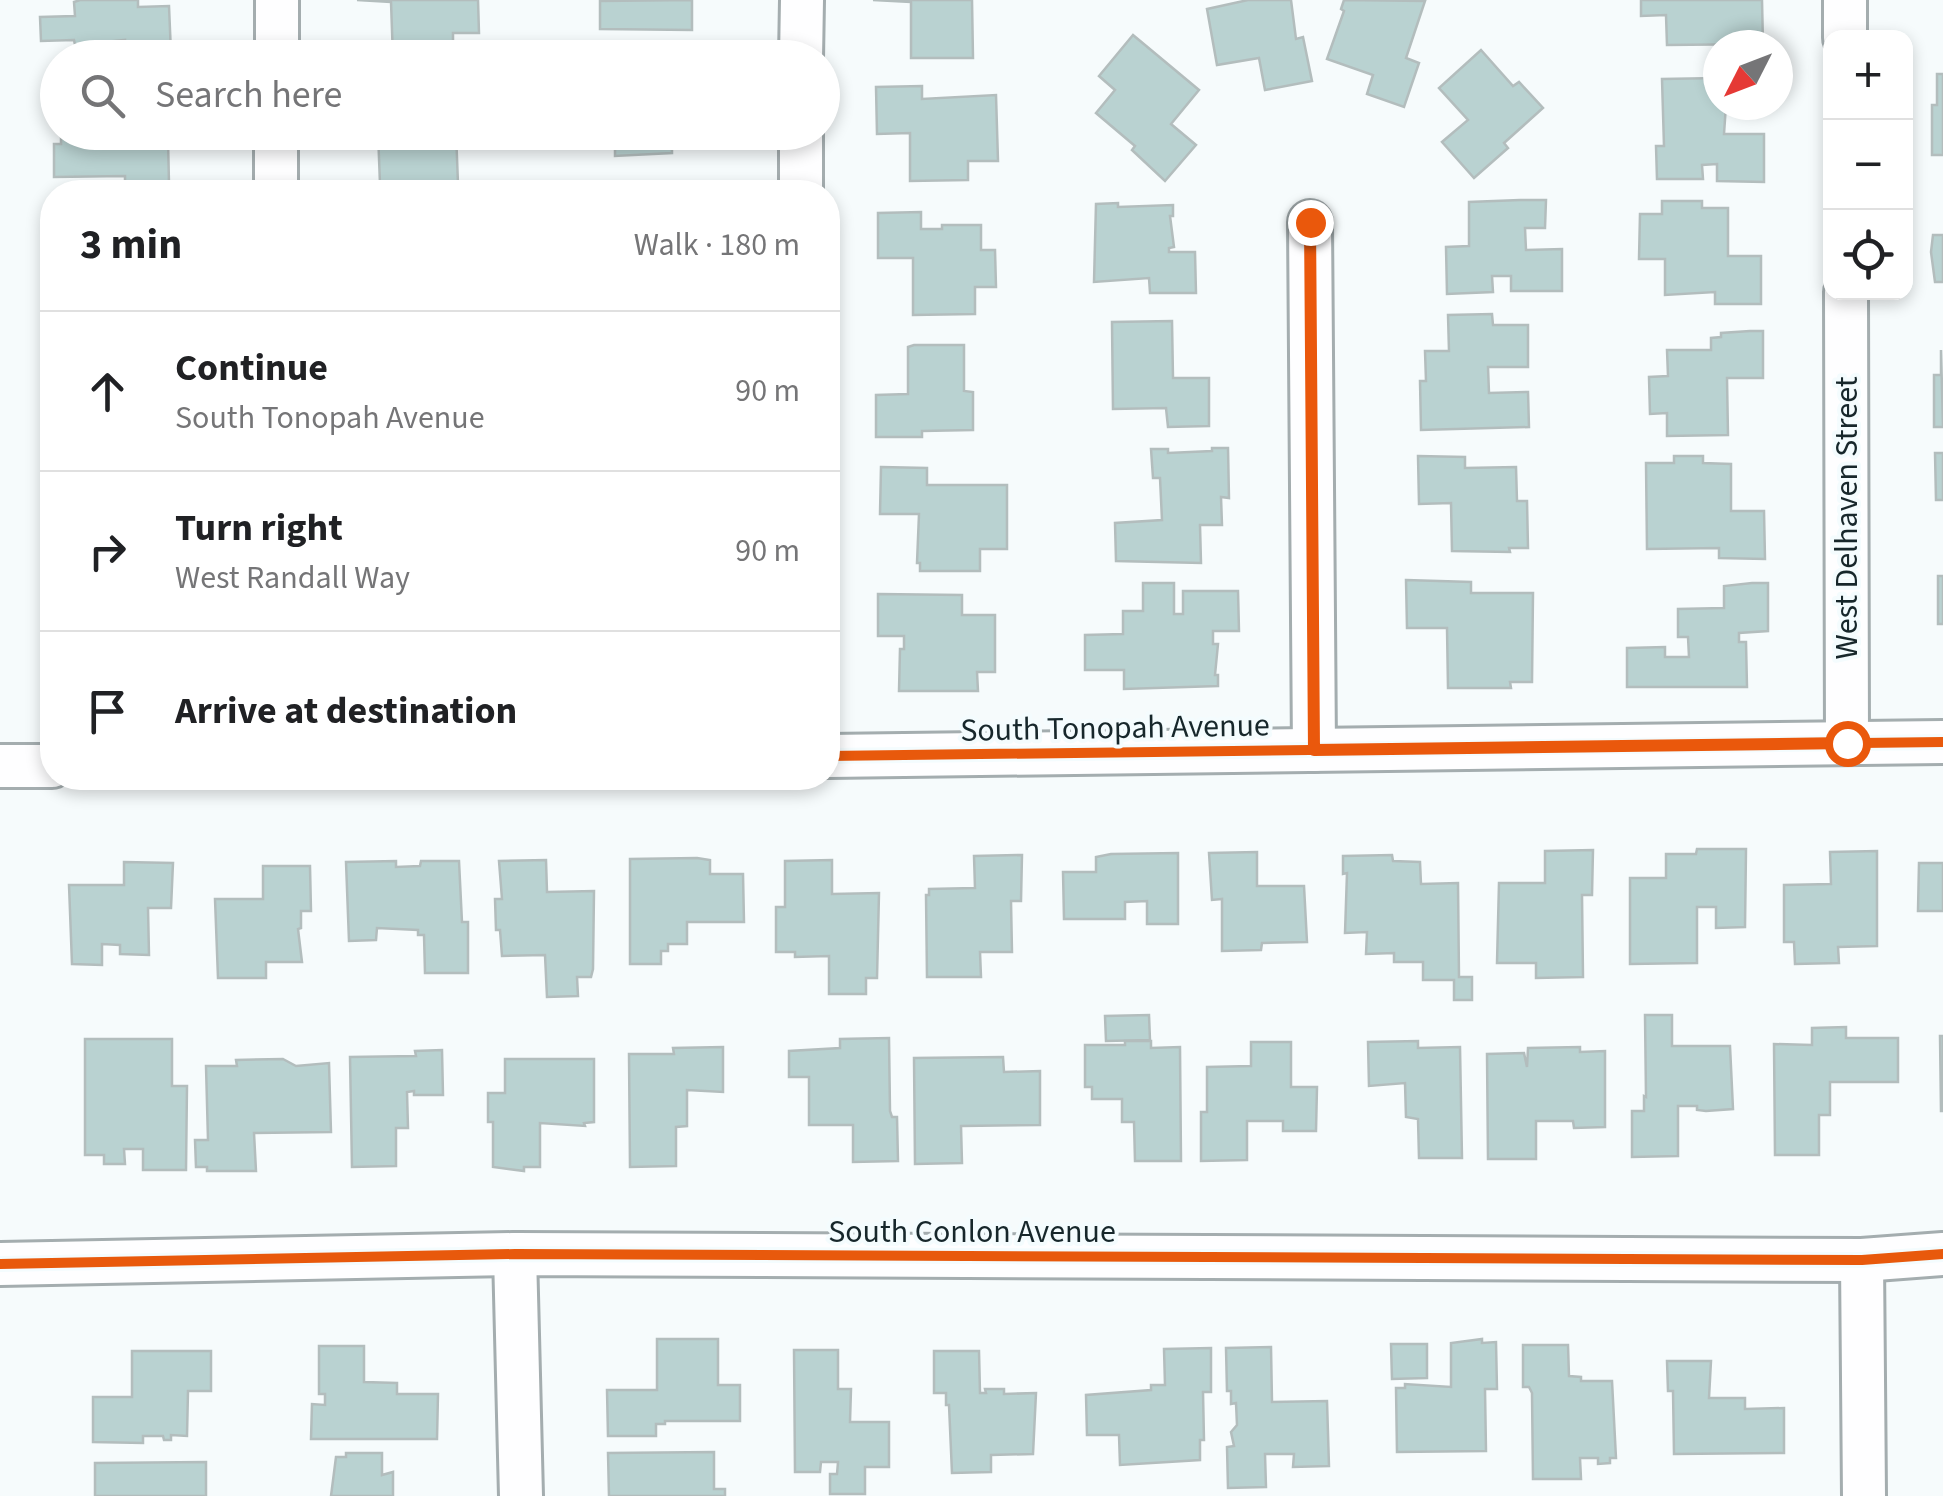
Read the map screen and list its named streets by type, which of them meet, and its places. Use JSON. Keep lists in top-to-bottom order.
{
  "streets": {
    "street": ["West Delhaven Street", "South Tonopah Avenue", "South Conlon Avenue"]
  },
  "crossings": [
    ["West Delhaven Street", "South Tonopah Avenue"]
  ],
  "north": "bottom left",
  "page": {
    "map_buttons": ["+", "−"],
    "search": "Search here",
    "heading": ["3 min", "Walk · 180 m"],
    "list": [
      ["Continue", "South Tonopah Avenue", "90 m"],
      ["Turn right", "West Randall Way", "90 m"],
      "Arrive at destination"
    ]
  }
}
